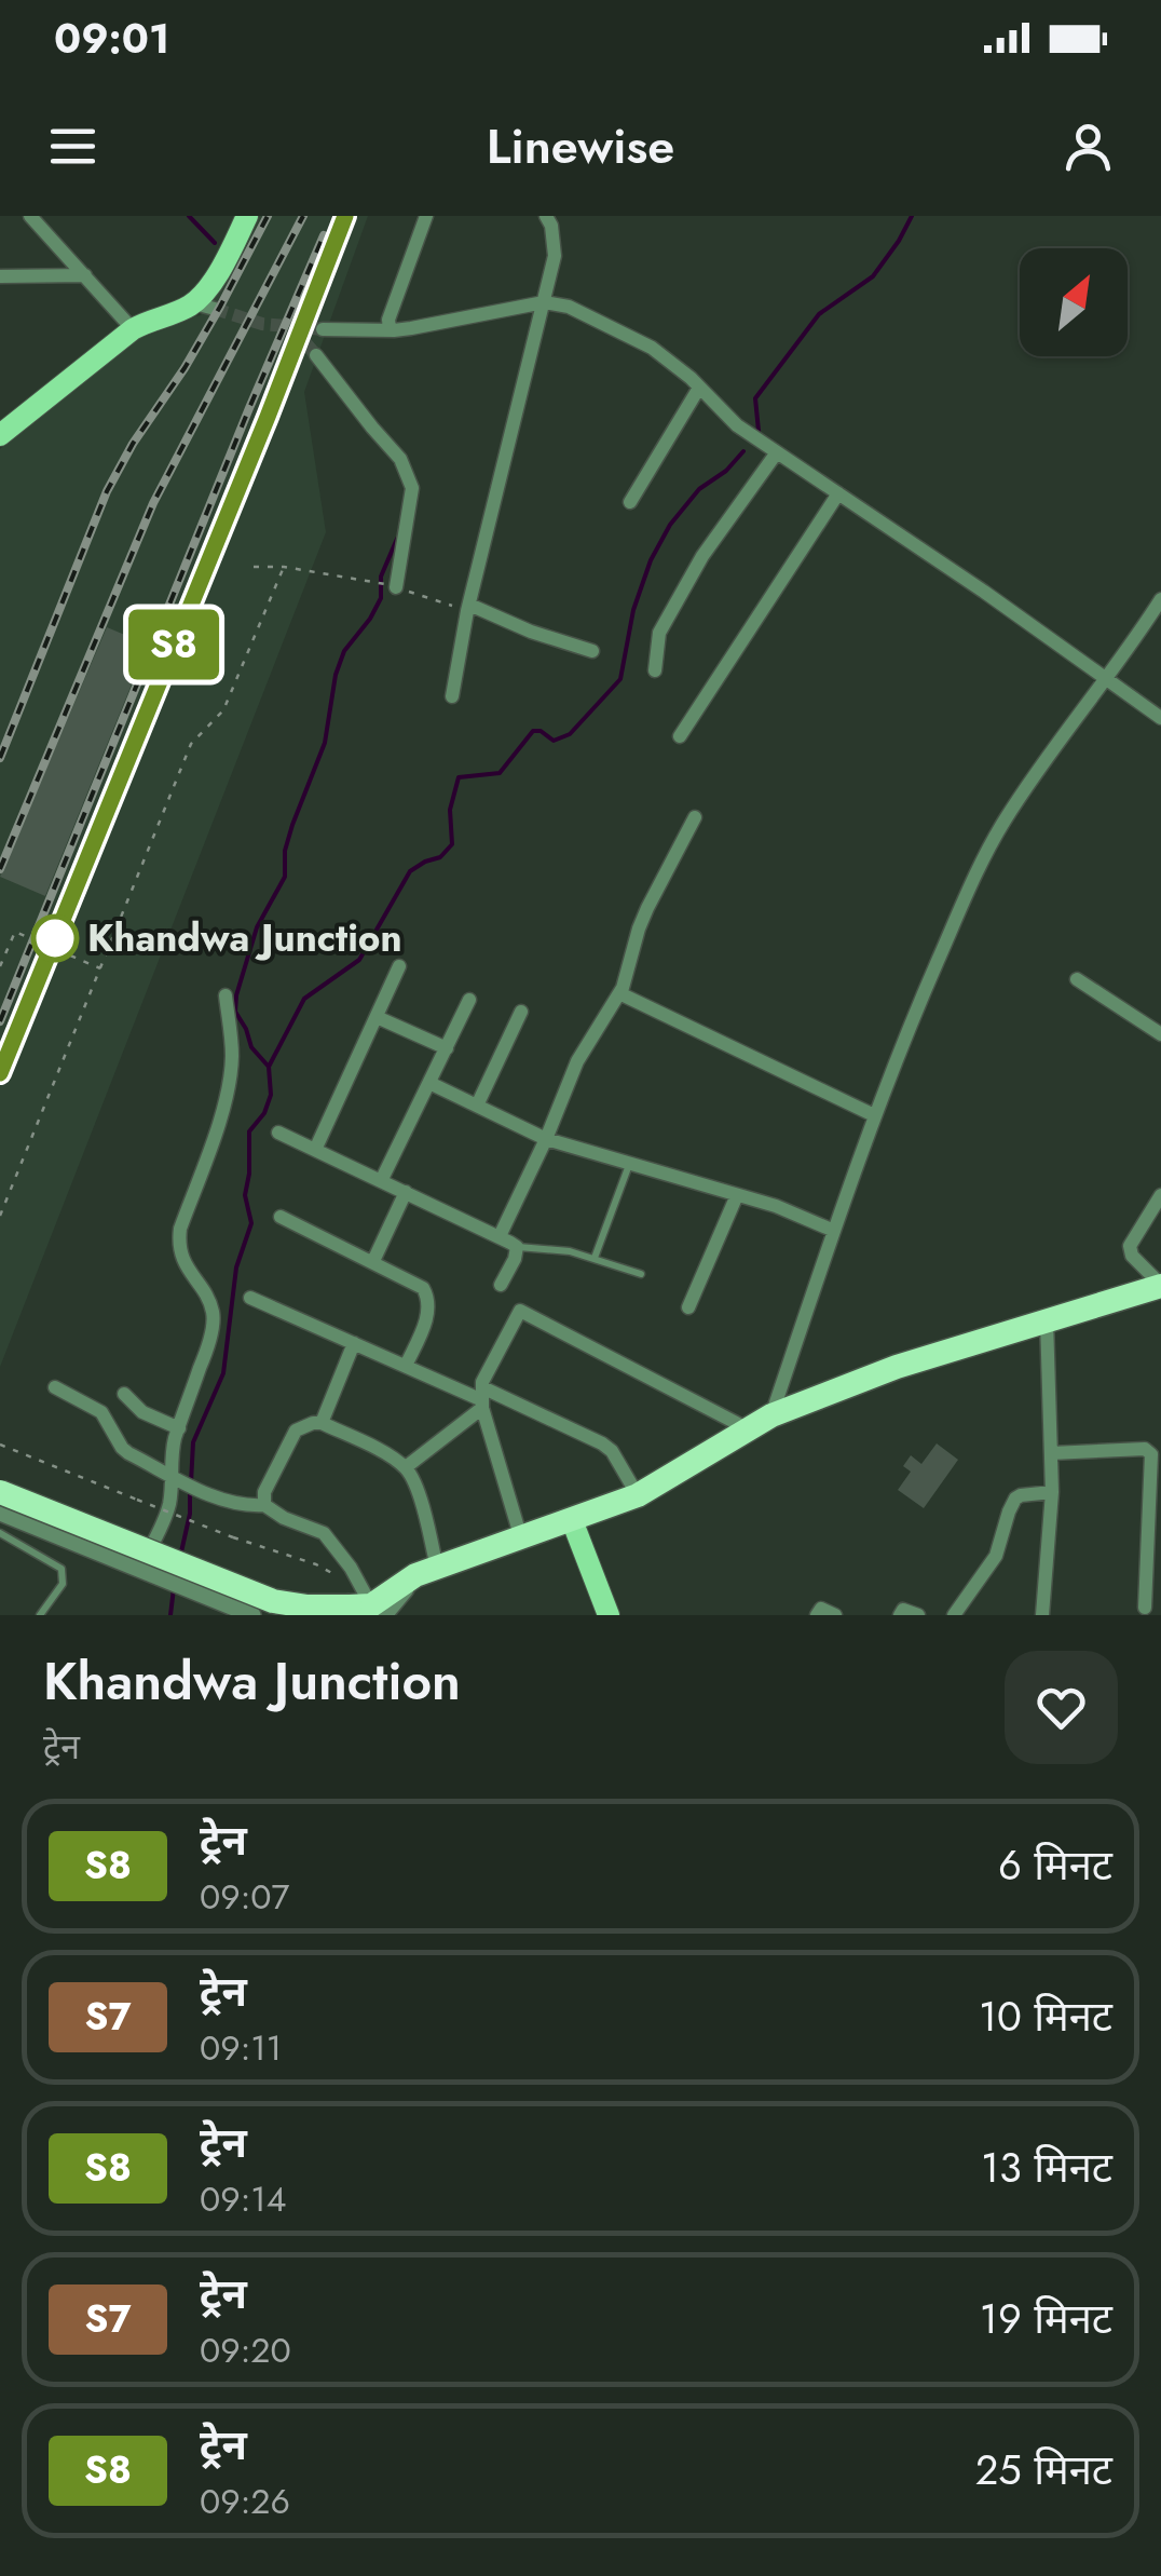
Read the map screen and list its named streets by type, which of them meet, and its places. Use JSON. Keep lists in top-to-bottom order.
{
  "places": ["Khandwa Junction"],
  "north": "top right",
  "page": {
    "status": "09:01",
    "header": "Linewise",
    "on_map": "S8",
    "heading": ["Khandwa Junction", "ट्रेन"],
    "list": [
      {
        "mark": "S8",
        "name": "ट्रेन",
        "note": "09:07",
        "value": "6 मिनट"
      },
      {
        "mark": "S7",
        "name": "ट्रेन",
        "note": "09:11",
        "value": "10 मिनट"
      },
      {
        "mark": "S8",
        "name": "ट्रेन",
        "note": "09:14",
        "value": "13 मिनट"
      },
      {
        "mark": "S7",
        "name": "ट्रेन",
        "note": "09:20",
        "value": "19 मिनट"
      },
      {
        "mark": "S8",
        "name": "ट्रेन",
        "note": "09:26",
        "value": "25 मिनट"
      }
    ]
  }
}
